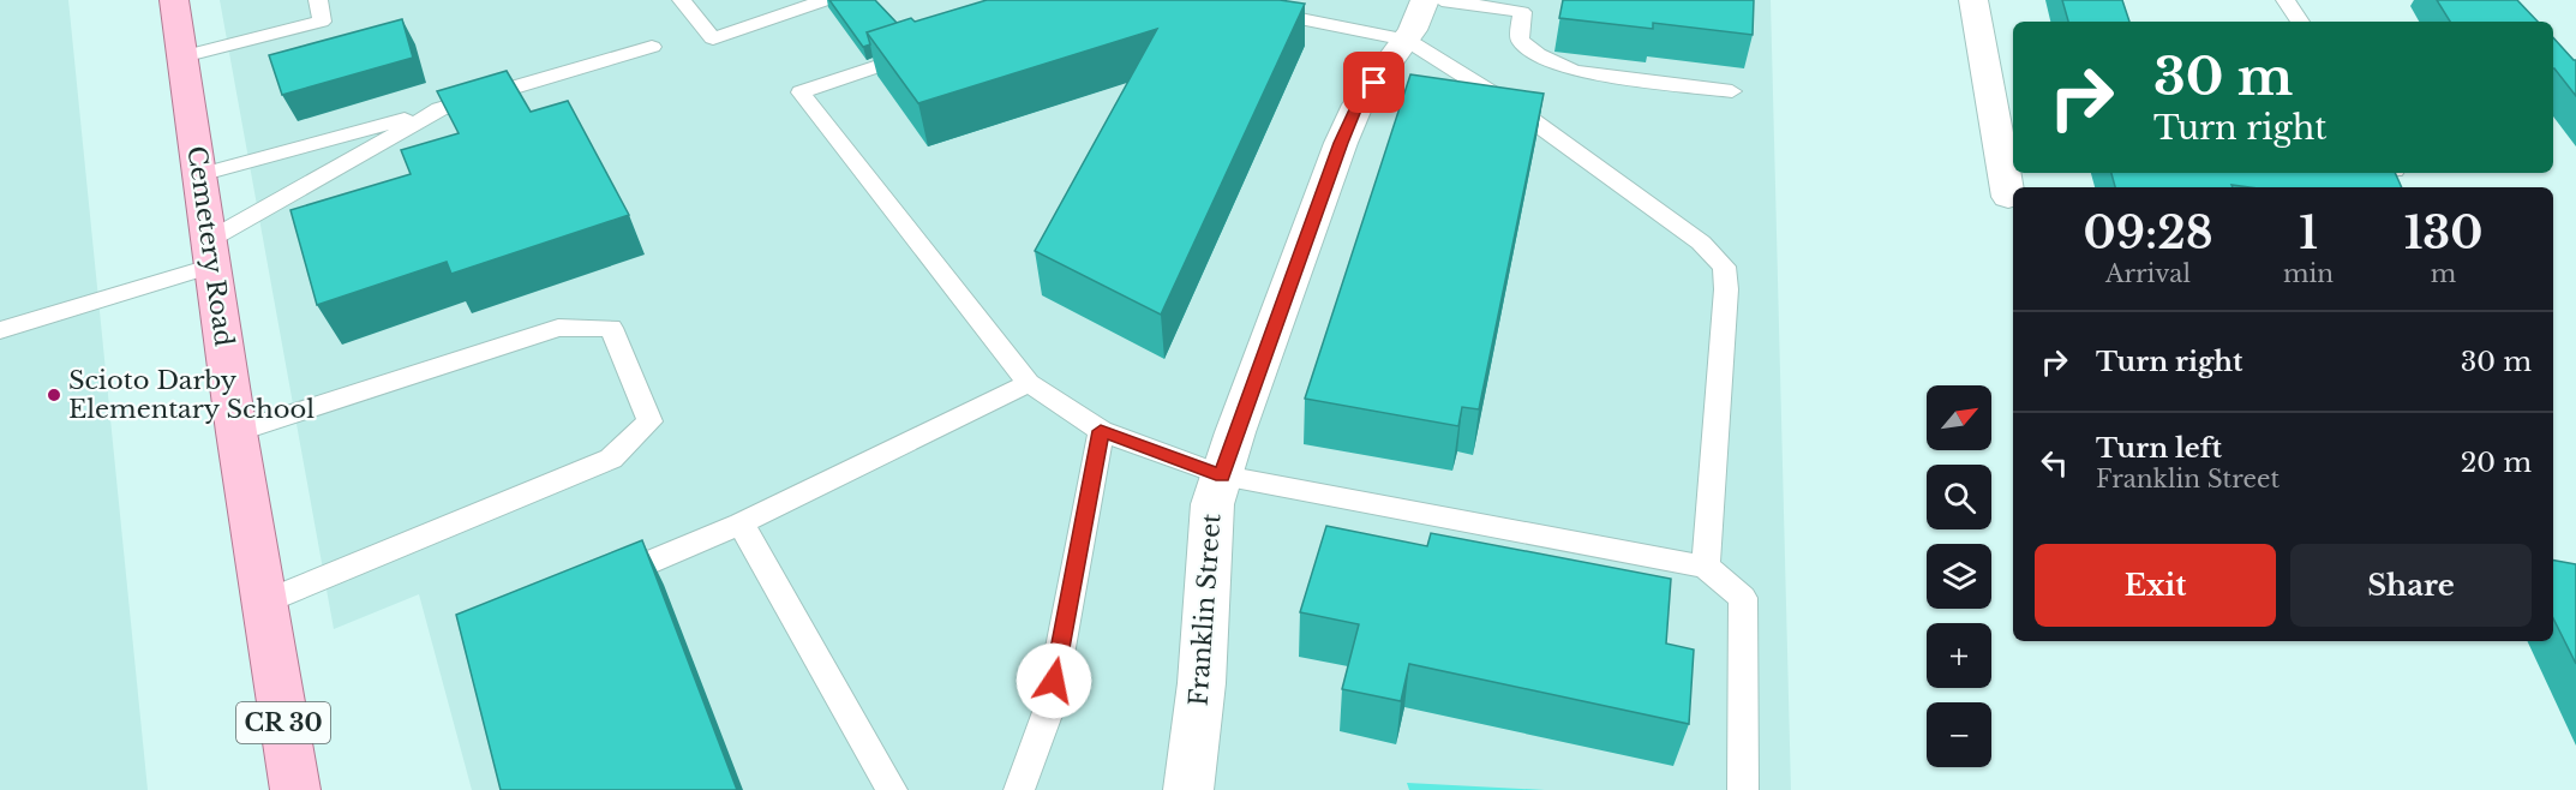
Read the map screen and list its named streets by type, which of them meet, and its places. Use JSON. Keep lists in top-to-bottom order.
{
  "streets": {
    "main road": ["Cemetery Road", "CR 30"],
    "street": ["Franklin Street"]
  },
  "places": ["Scioto Darby Elementary School"],
  "north": "top right",
  "page": {
    "turn": ["30 m", "Turn right"],
    "eta": [
      "09:28",
      "Arrival",
      "1",
      "min",
      "130",
      "m"
    ],
    "list": [
      {
        "name": "Turn right",
        "value": "30 m"
      },
      {
        "name": "Turn left",
        "note": "Franklin Street",
        "value": "20 m"
      }
    ],
    "map_buttons": ["+", "−"],
    "buttons": ["Exit", "Share"]
  }
}
